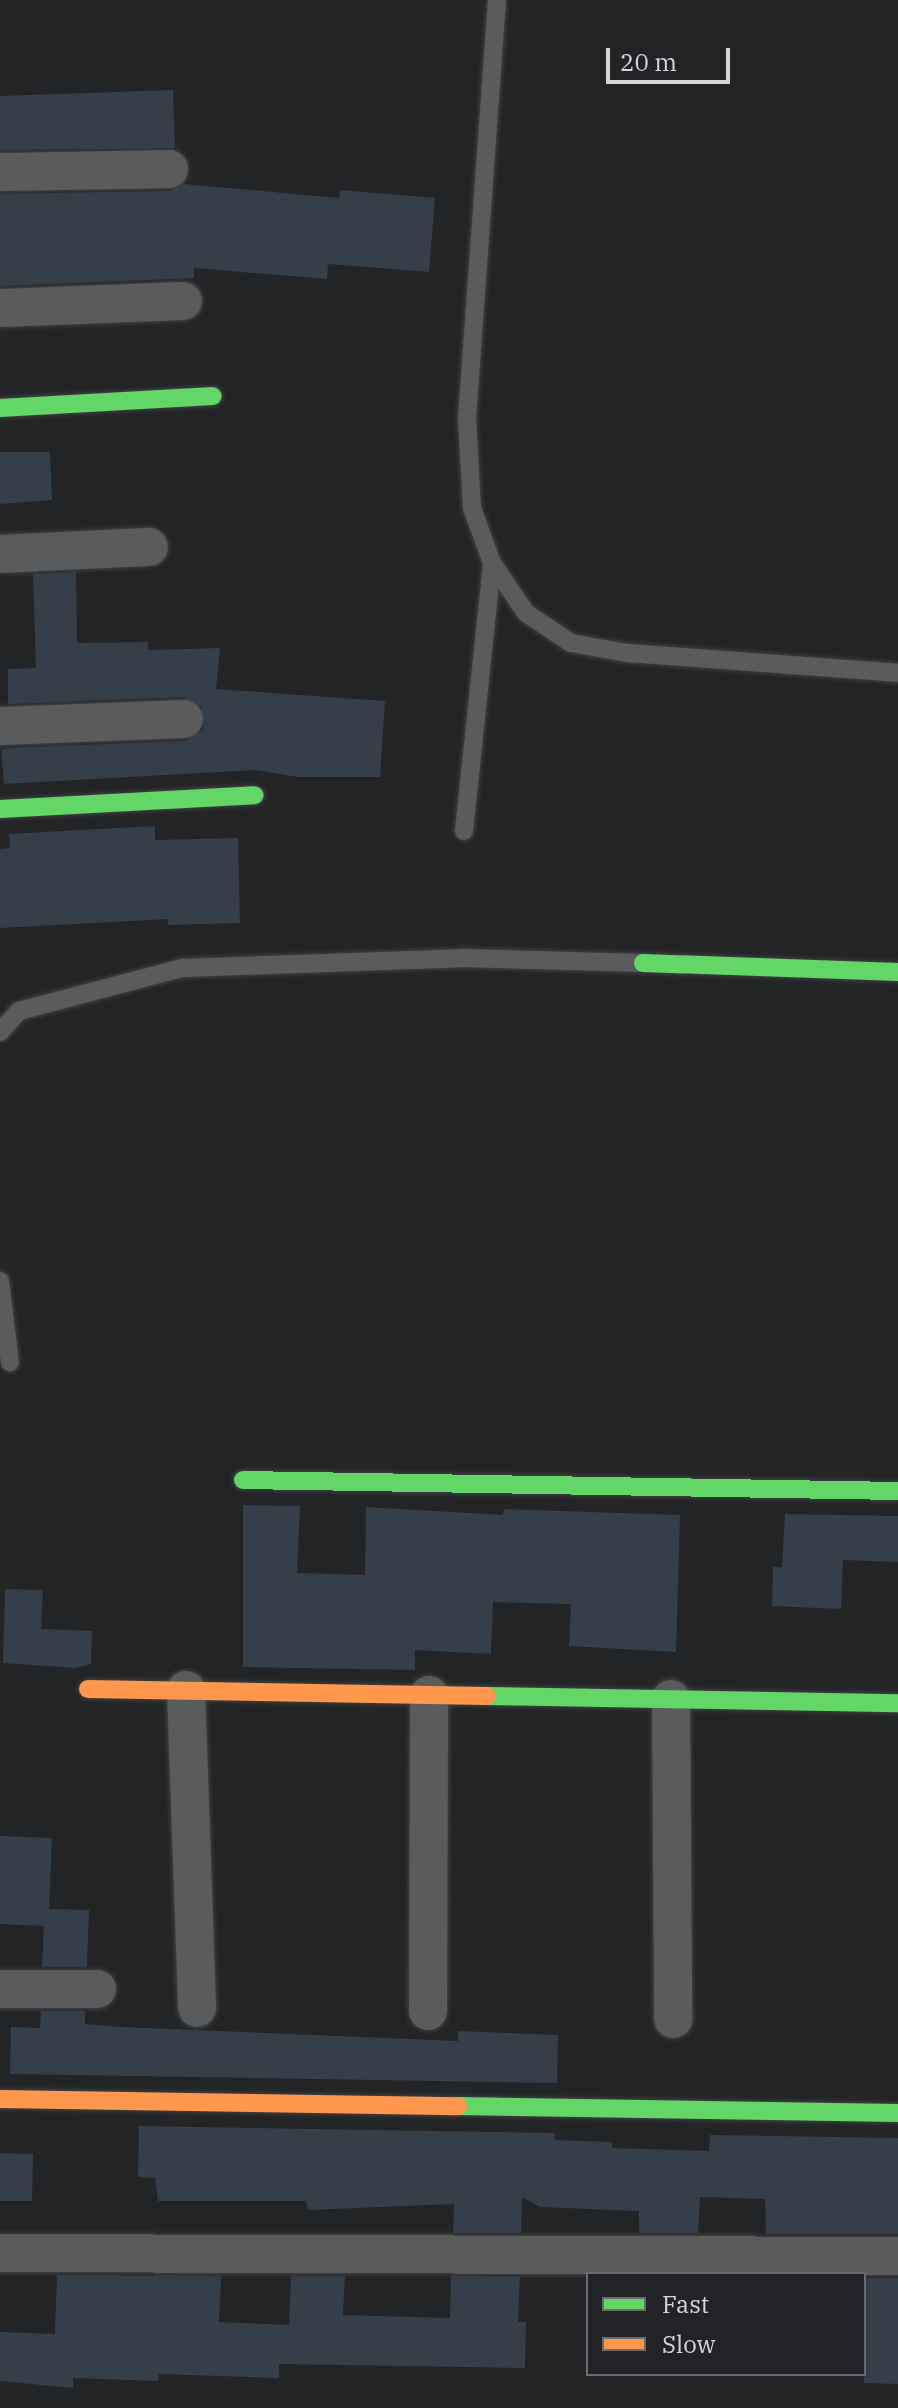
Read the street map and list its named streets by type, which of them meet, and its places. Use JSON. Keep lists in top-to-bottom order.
{
  "legend": ["Fast", "Slow"],
  "scale_bar": "20 m"
}
